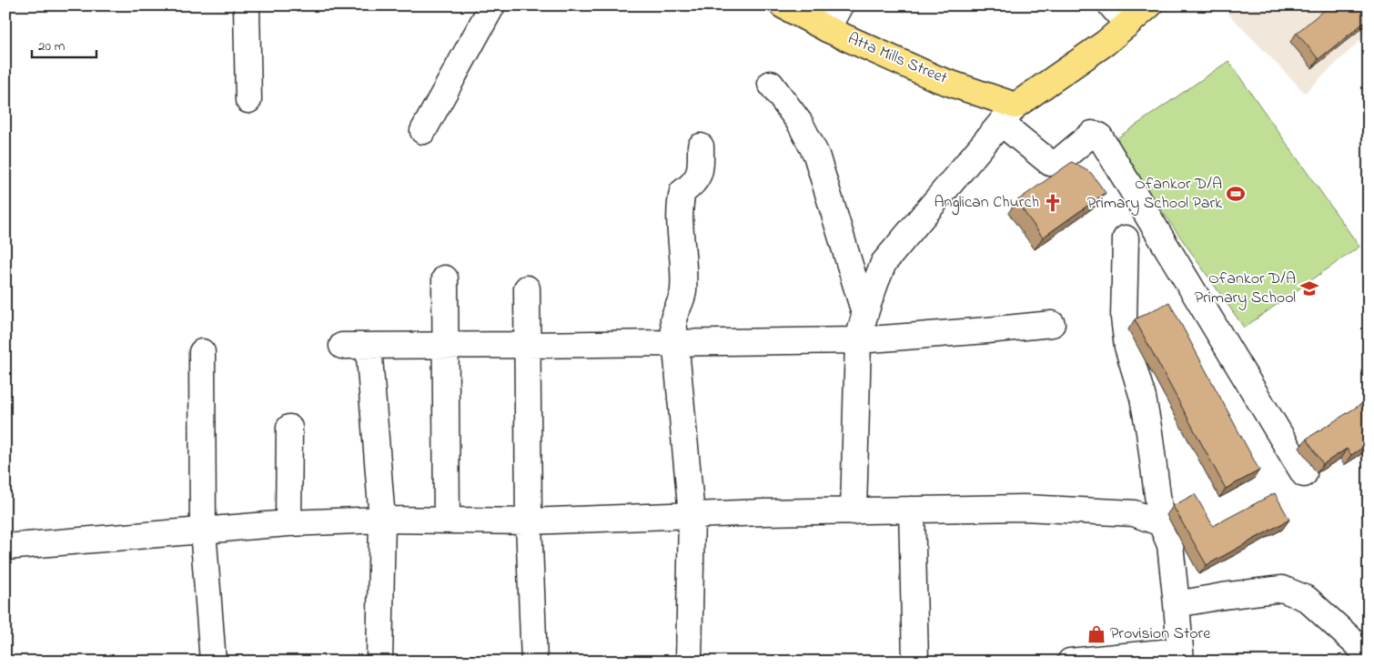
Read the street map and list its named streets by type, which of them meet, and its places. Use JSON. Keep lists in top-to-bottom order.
{
  "streets": {
    "main road": ["Atta Mills Street"]
  },
  "places": {
    "sports": ["Ofankor D/A Primary School Park"],
    "church": ["Anglican Church"],
    "school or university": ["Ofankor D/A Primary School"],
    "shop": ["Provision Store"]
  },
  "scale_bar": "20 m"
}
